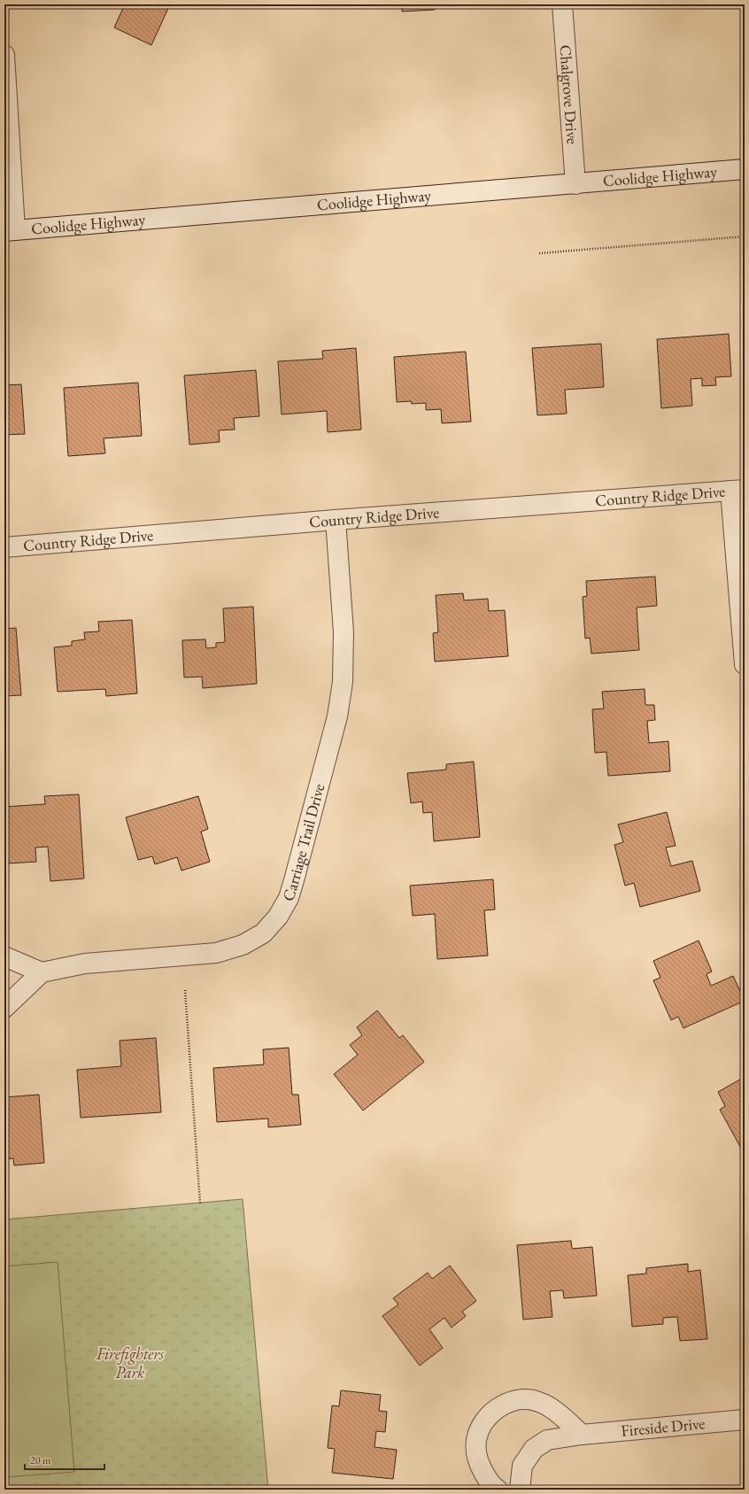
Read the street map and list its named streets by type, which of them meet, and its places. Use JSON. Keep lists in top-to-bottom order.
{
  "streets": {
    "street": [
      "Chalgrove Drive",
      "Coolidge Highway",
      "Country Ridge Drive",
      "Carriage Trail Drive",
      "Fireside Drive"
    ]
  },
  "crossings": [
    ["Chalgrove Drive", "Coolidge Highway"],
    ["Country Ridge Drive", "Carriage Trail Drive"]
  ],
  "parks": ["Firefighters Park"],
  "scale_bar": "20 m"
}
